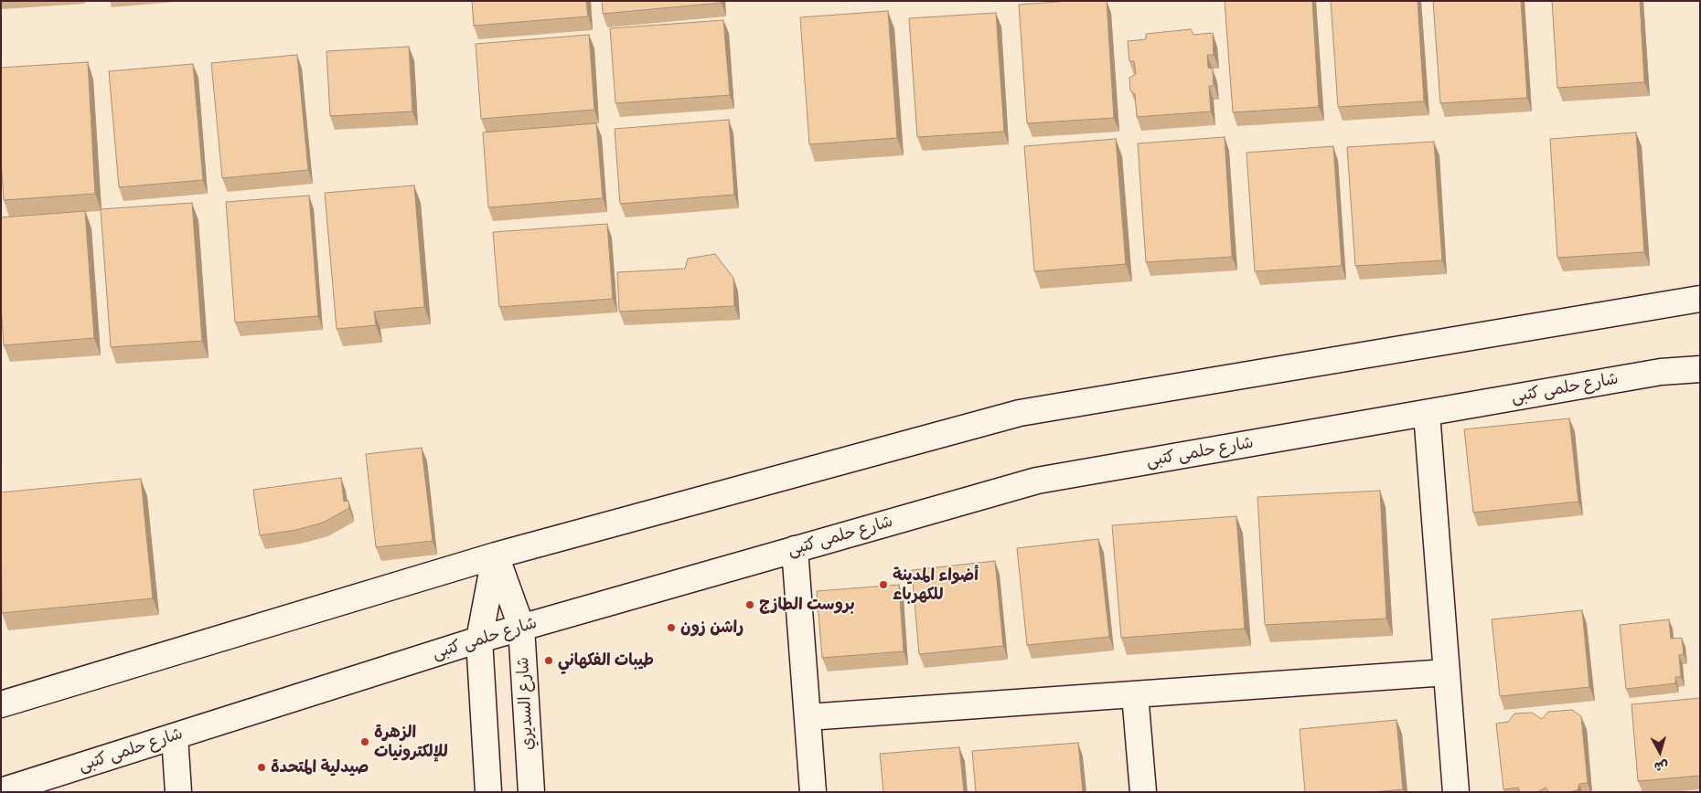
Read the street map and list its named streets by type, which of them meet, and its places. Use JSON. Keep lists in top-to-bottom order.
{
  "streets": {
    "street": ["شارع حلمى كتبى", "شارع السديري"]
  },
  "crossings": [
    ["شارع حلمى كتبى", "شارع السديري"]
  ],
  "places": [
    "أضواء المدينة للكهرباء",
    "بروست الطازج",
    "راشن زون",
    "طيبات الفكهاني",
    "الزهرة للإلكترونيات",
    "صيدلية المتحدة"
  ],
  "north": "bottom"
}
